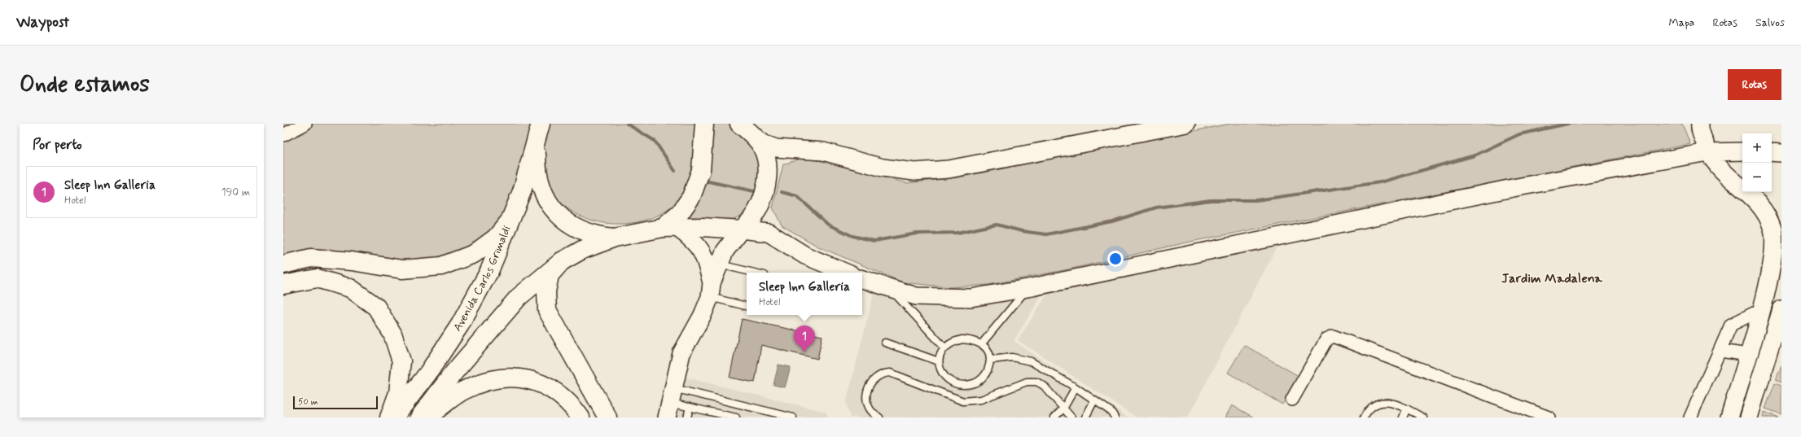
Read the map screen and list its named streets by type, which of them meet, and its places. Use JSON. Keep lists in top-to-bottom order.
{
  "streets": {
    "main road": ["Avenida Carlos Grimaldi"]
  },
  "districts": ["Jardim Madalena"],
  "scale_bar": "50 m",
  "page": {
    "header": "Waypost",
    "nav": ["Mapa", "Rotas", "Salvos"],
    "buttons": "Rotas",
    "title": "Onde estamos",
    "heading": "Por perto",
    "map_buttons": ["+", "−"],
    "list": [
      {
        "mark": "1",
        "name": "Sleep Inn Galleria",
        "note": "Hotel",
        "value": "190 m"
      }
    ],
    "popup": ["Sleep Inn Galleria", "Hotel"],
    "pins": "1",
    "scale": "50 m"
  }
}
